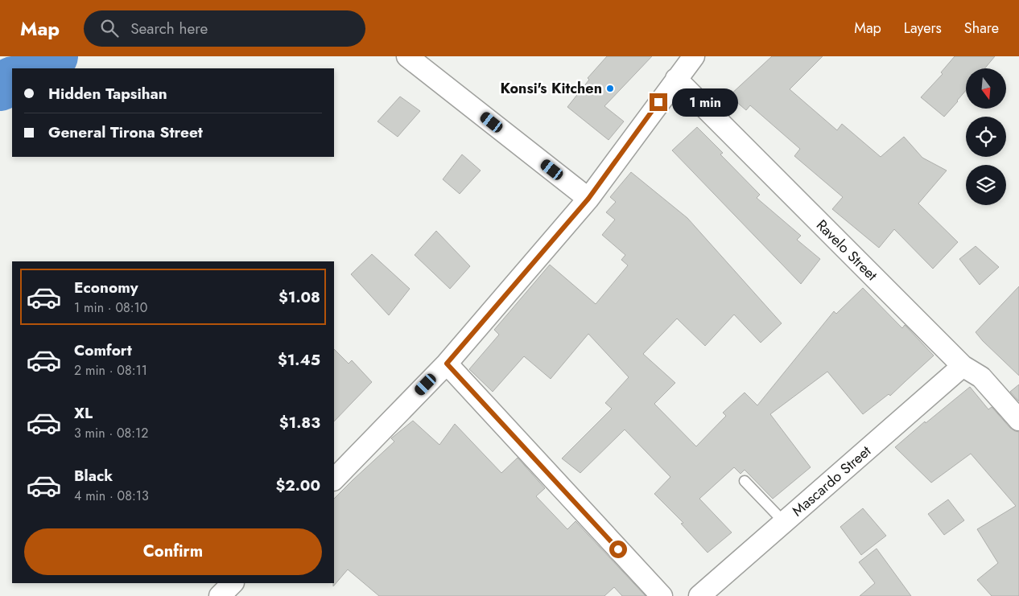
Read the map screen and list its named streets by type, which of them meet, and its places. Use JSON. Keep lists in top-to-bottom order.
{
  "streets": {
    "street": ["Ravelo Street", "Mascardo Street"]
  },
  "crossings": [
    ["Ravelo Street", "Mascardo Street"]
  ],
  "places": ["Konsi's Kitchen"],
  "north": "bottom",
  "page": {
    "header": "Map",
    "search": "Search here",
    "nav": ["Map", "Layers", "Share"],
    "banner": ["Hidden Tapsihan", "General Tirona Street"],
    "bubble": "1 min",
    "list": [
      {
        "name": "Economy",
        "note": "1 min · 08:10",
        "value": "$1.08"
      },
      {
        "name": "Comfort",
        "note": "2 min · 08:11",
        "value": "$1.45"
      },
      {
        "name": "XL",
        "note": "3 min · 08:12",
        "value": "$1.83"
      },
      {
        "name": "Black",
        "note": "4 min · 08:13",
        "value": "$2.00"
      }
    ],
    "buttons": "Confirm"
  }
}
